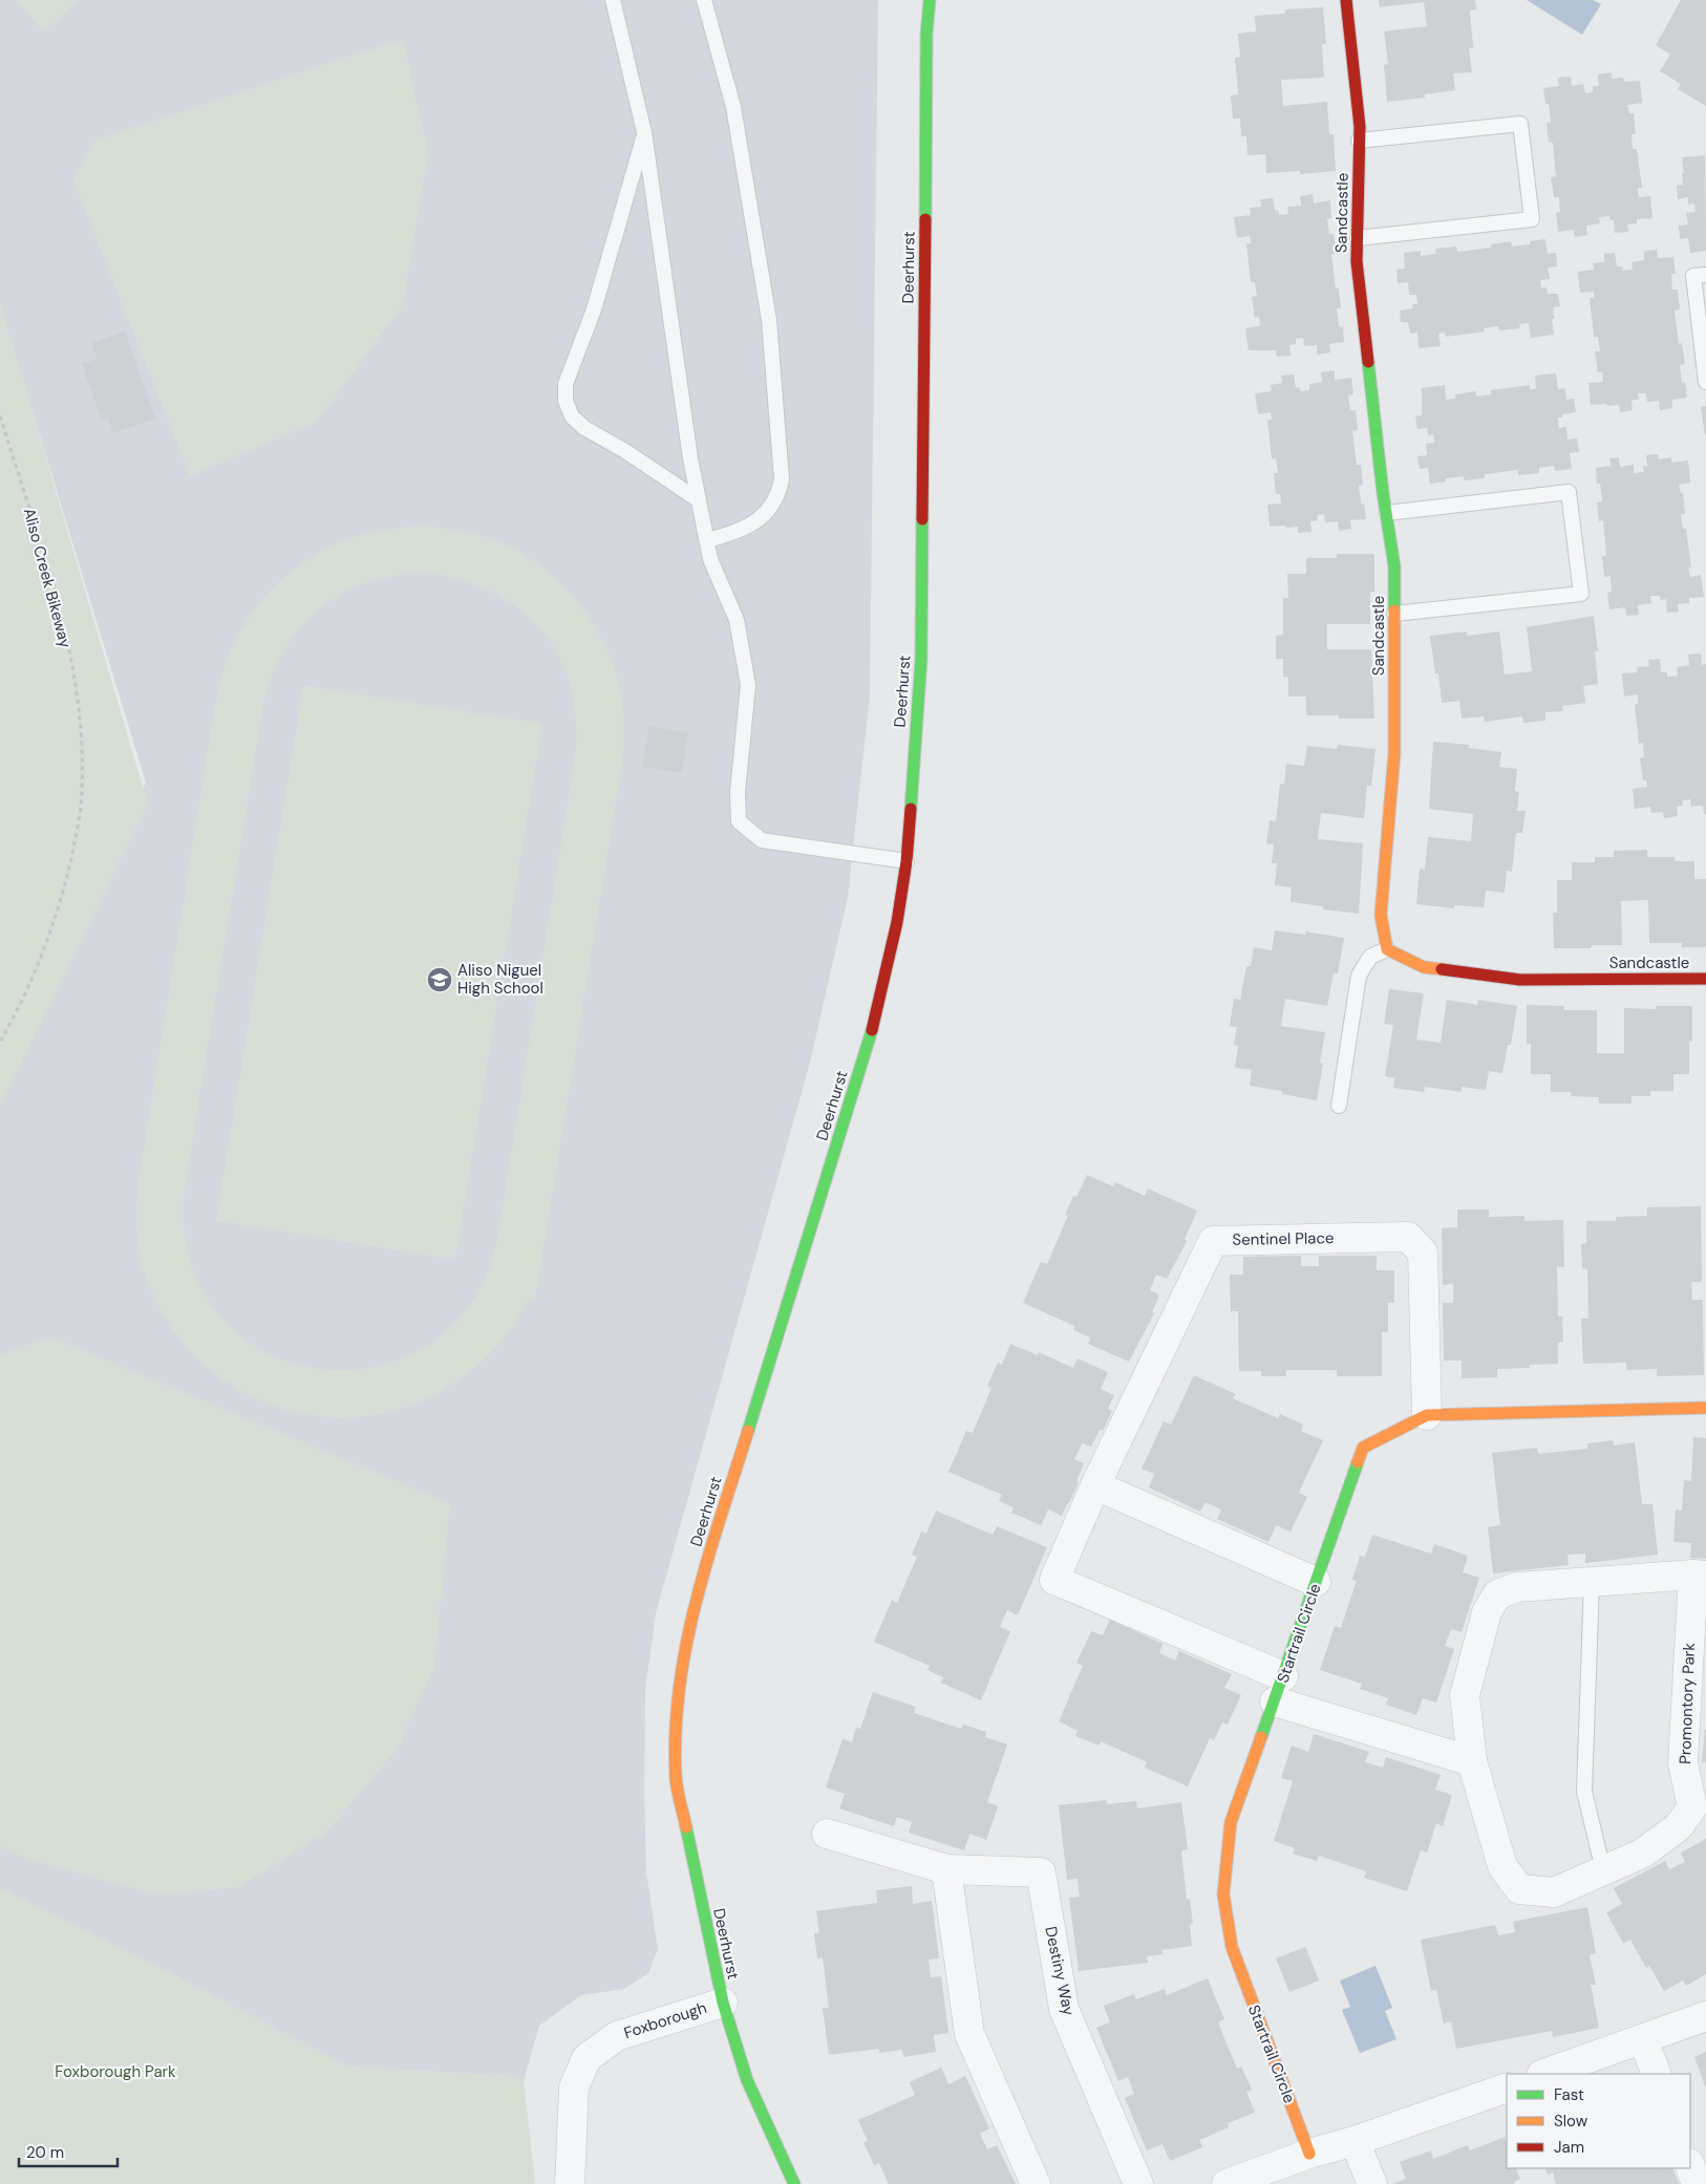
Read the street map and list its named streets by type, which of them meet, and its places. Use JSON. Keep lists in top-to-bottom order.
{
  "streets": {
    "street": [
      "Sandcastle",
      "Deerhurst",
      "Sentinel Place",
      "Startrail Circle",
      "Promontory Park",
      "Destiny Way",
      "Foxborough"
    ],
    "path": ["Aliso Creek Bikeway"]
  },
  "crossings": [
    ["Deerhurst", "Foxborough"],
    ["Sentinel Place", "Startrail Circle"]
  ],
  "parks": ["Foxborough Park"],
  "places": {
    "school or university": ["Aliso Niguel High School"]
  },
  "legend": ["Fast", "Slow", "Jam"],
  "scale_bar": "20 m"
}
